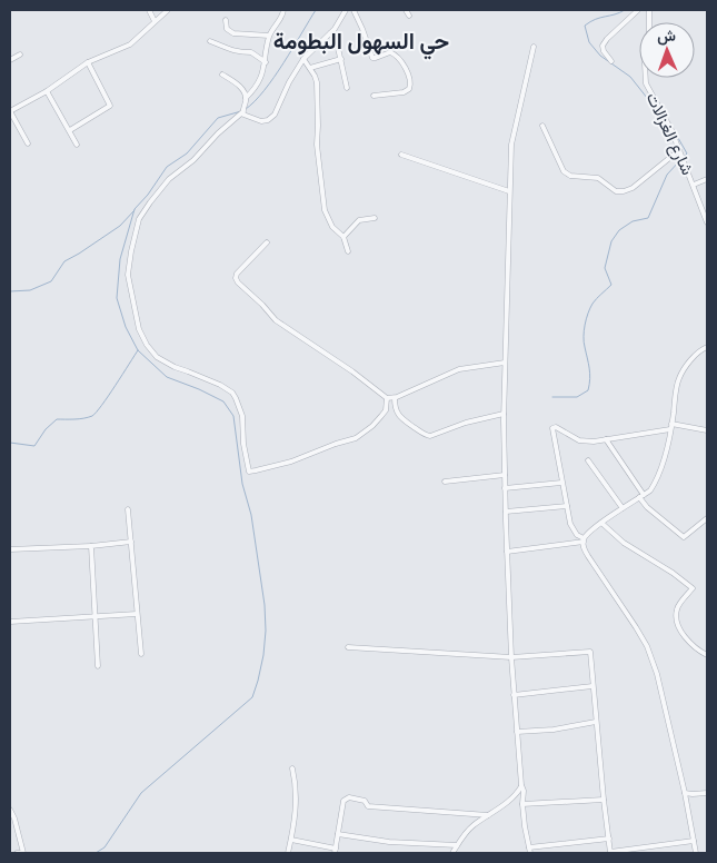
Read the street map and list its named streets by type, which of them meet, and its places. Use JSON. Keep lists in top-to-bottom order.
{
  "streets": {
    "street": ["شارع الغزالات"]
  },
  "districts": ["حي السهول البطومة"],
  "north": "top"
}
